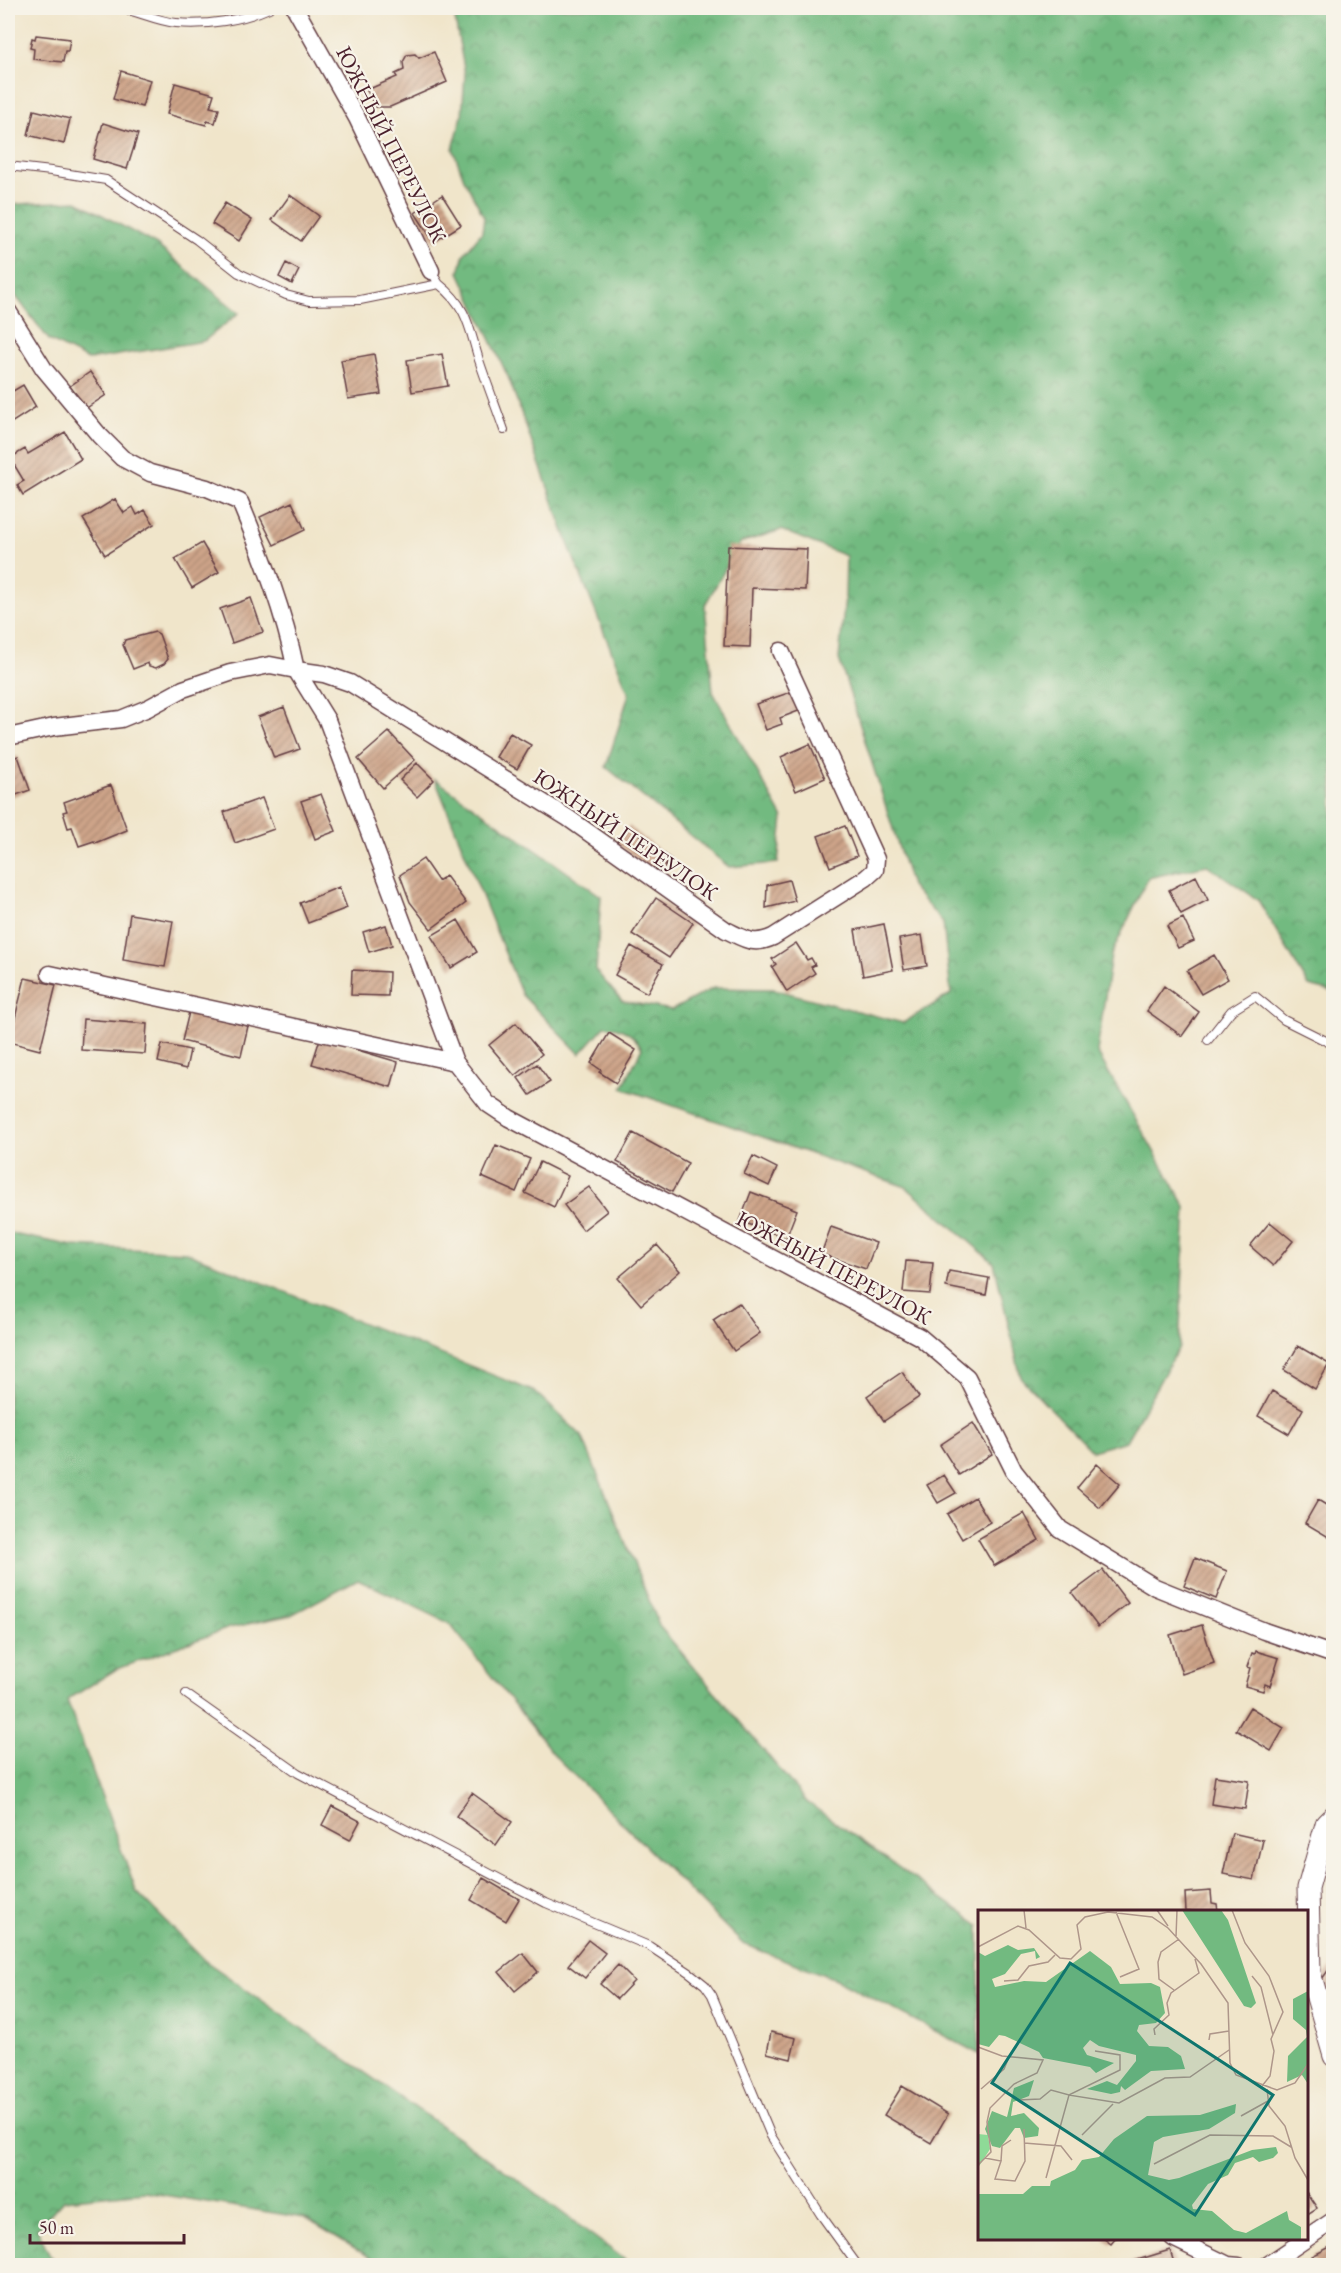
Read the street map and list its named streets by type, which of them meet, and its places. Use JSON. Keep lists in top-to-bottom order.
{
  "streets": {
    "street": ["ЮЖНЫЙ ПЕРЕУЛОК"]
  },
  "scale_bar": "50 m"
}
